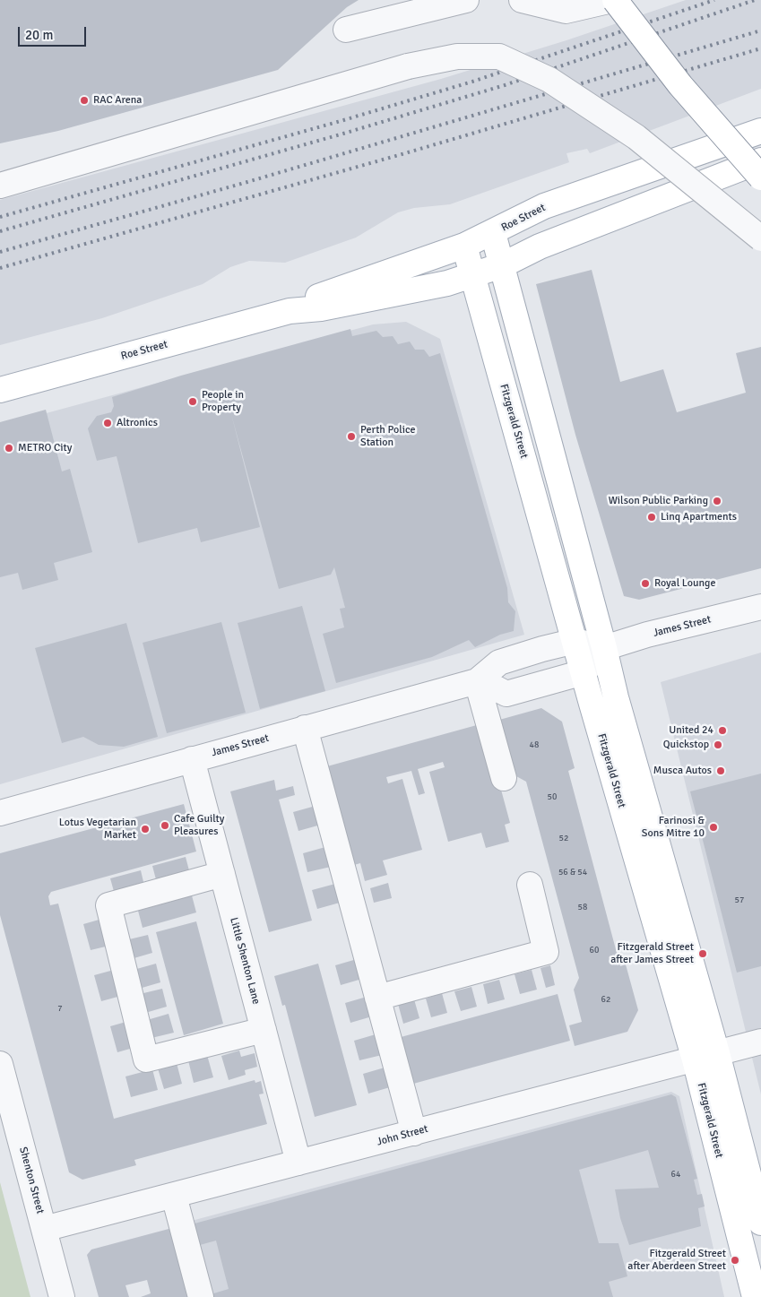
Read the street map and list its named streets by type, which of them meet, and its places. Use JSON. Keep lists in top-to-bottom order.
{
  "streets": {
    "main road": ["Roe Street", "Fitzgerald Street"],
    "street": [
      "James Street",
      "Little Shenton Lane",
      "John Street",
      "Shenton Street"
    ]
  },
  "crossings": [
    ["Roe Street", "Fitzgerald Street"],
    ["Fitzgerald Street", "James Street"],
    ["Fitzgerald Street", "John Street"],
    ["James Street", "Little Shenton Lane"],
    ["Little Shenton Lane", "John Street"],
    ["John Street", "Shenton Street"]
  ],
  "places": [
    "RAC Arena",
    "People in Property",
    "Altronics",
    "Perth Police Station",
    "METRO City",
    "Wilson Public Parking",
    "Linq Apartments",
    "Royal Lounge",
    "United 24",
    "Quickstop",
    "Musca Autos",
    "Cafe Guilty Pleasures",
    "Farinosi & Sons Mitre 10",
    "Lotus Vegetarian Market",
    "Fitzgerald Street after James Street",
    "Fitzgerald Street after Aberdeen Street"
  ],
  "house_numbers": [
    "48",
    "50",
    "52",
    "56 & 54",
    "57",
    "58",
    "60",
    "62",
    "7",
    "64"
  ],
  "scale_bar": "20 m"
}
